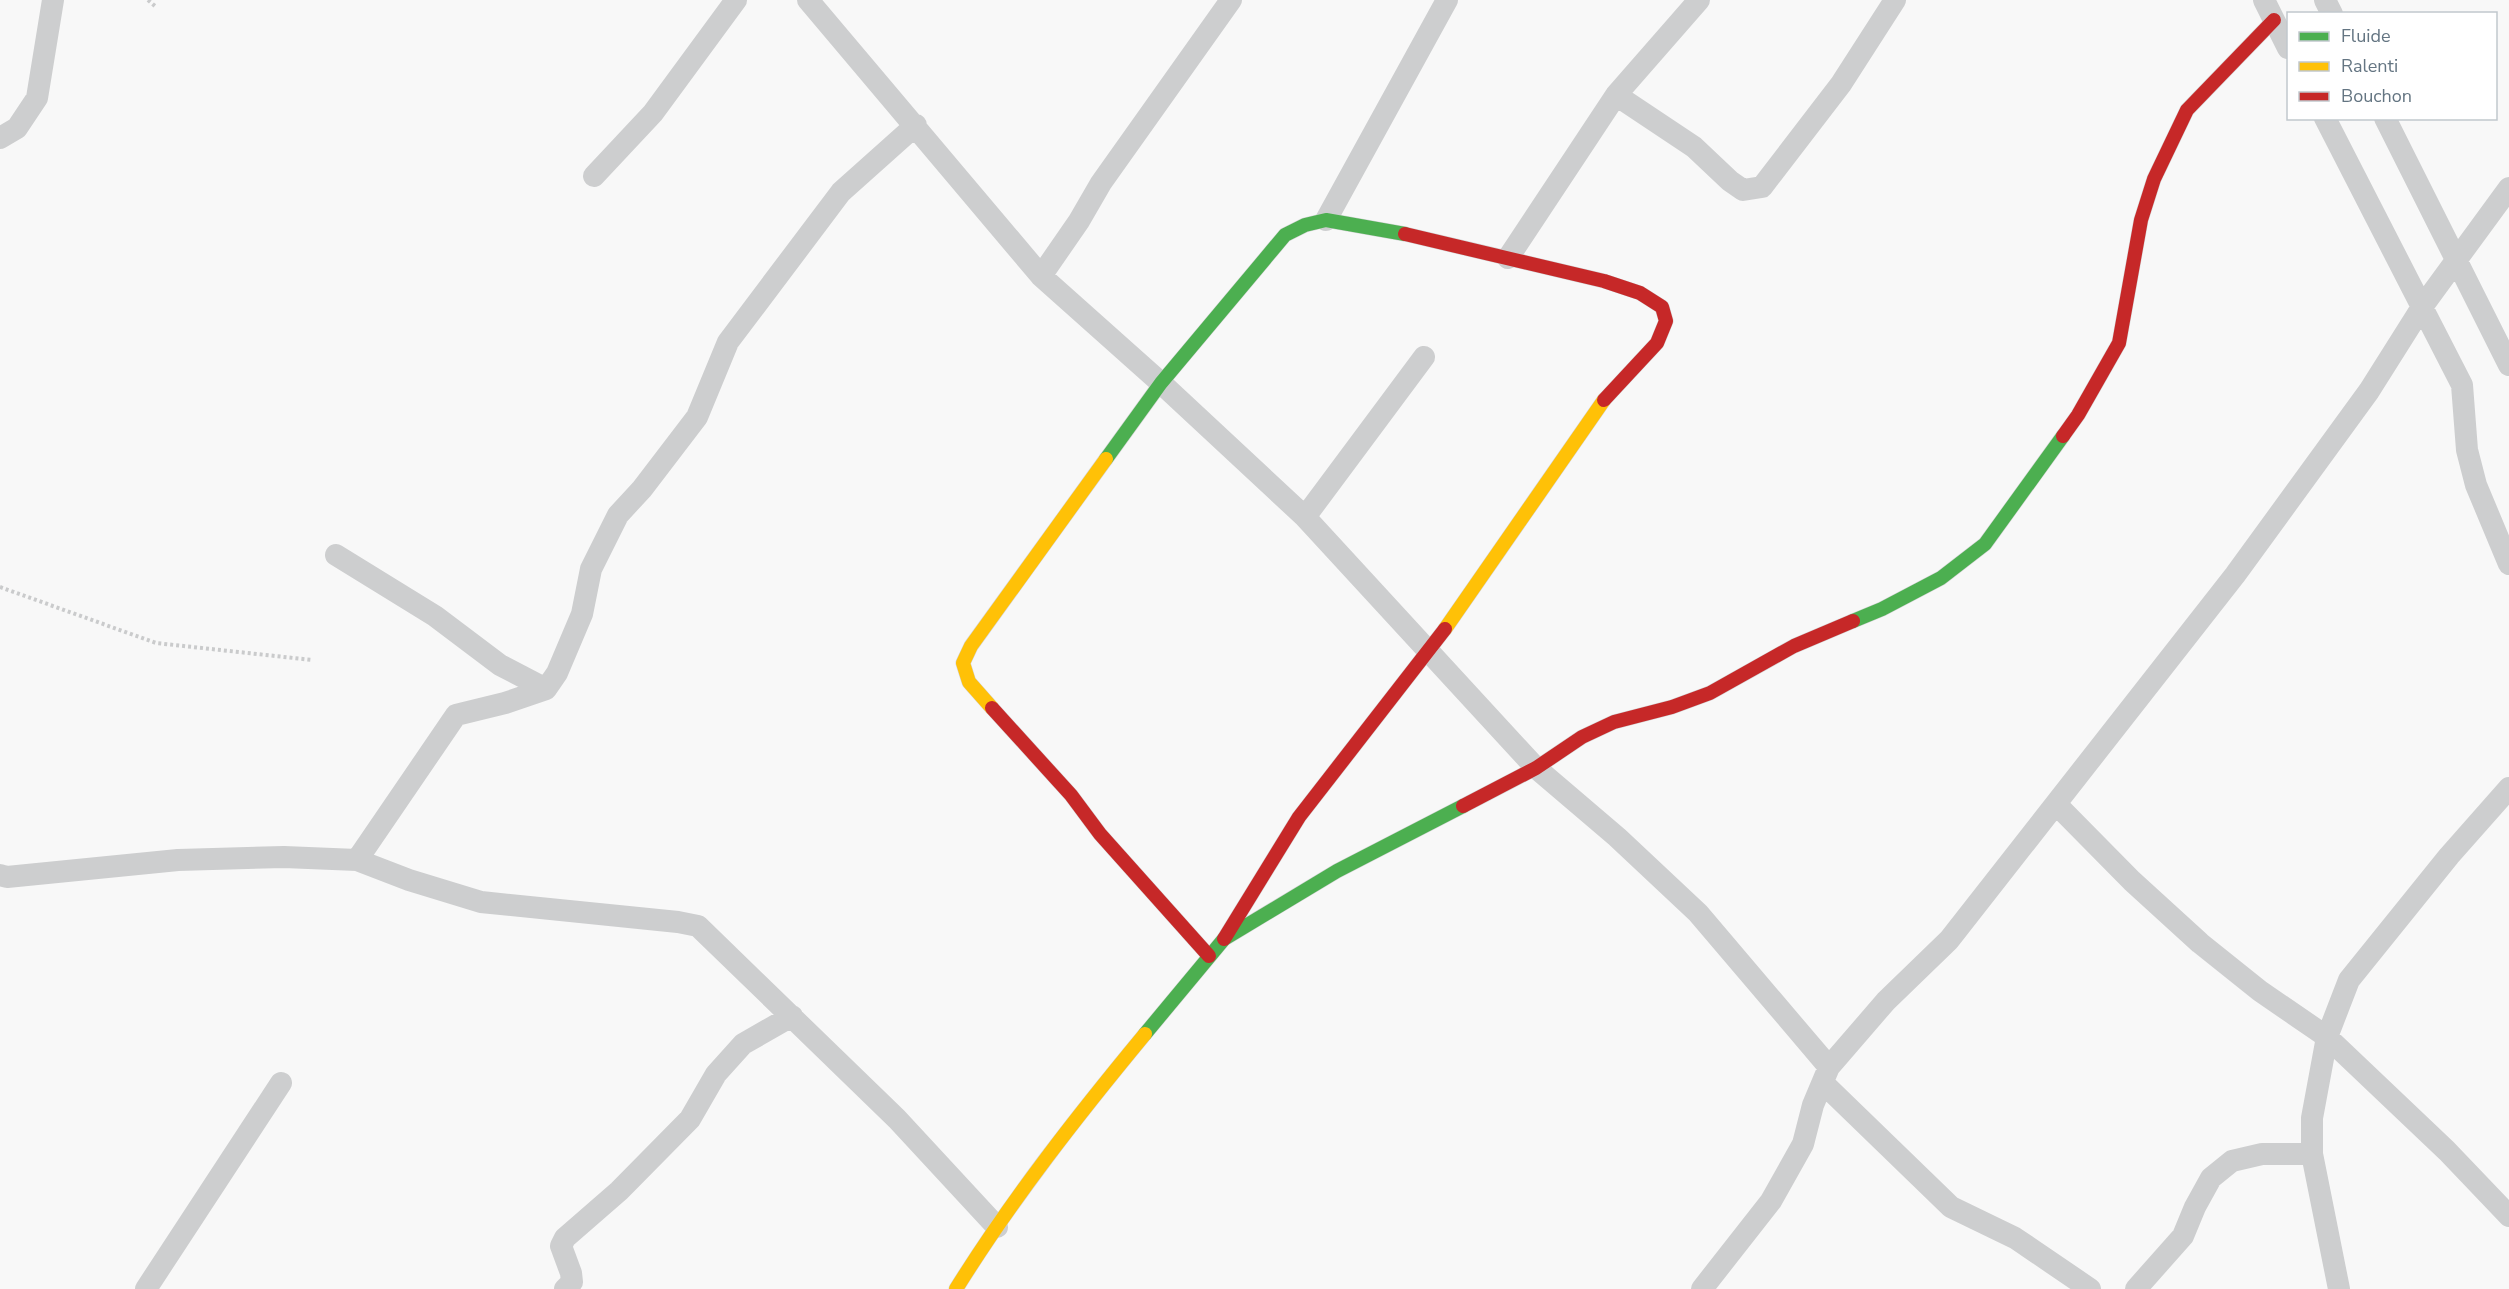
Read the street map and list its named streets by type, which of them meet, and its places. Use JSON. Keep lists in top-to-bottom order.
{
  "legend": ["Fluide", "Ralenti", "Bouchon"]
}
